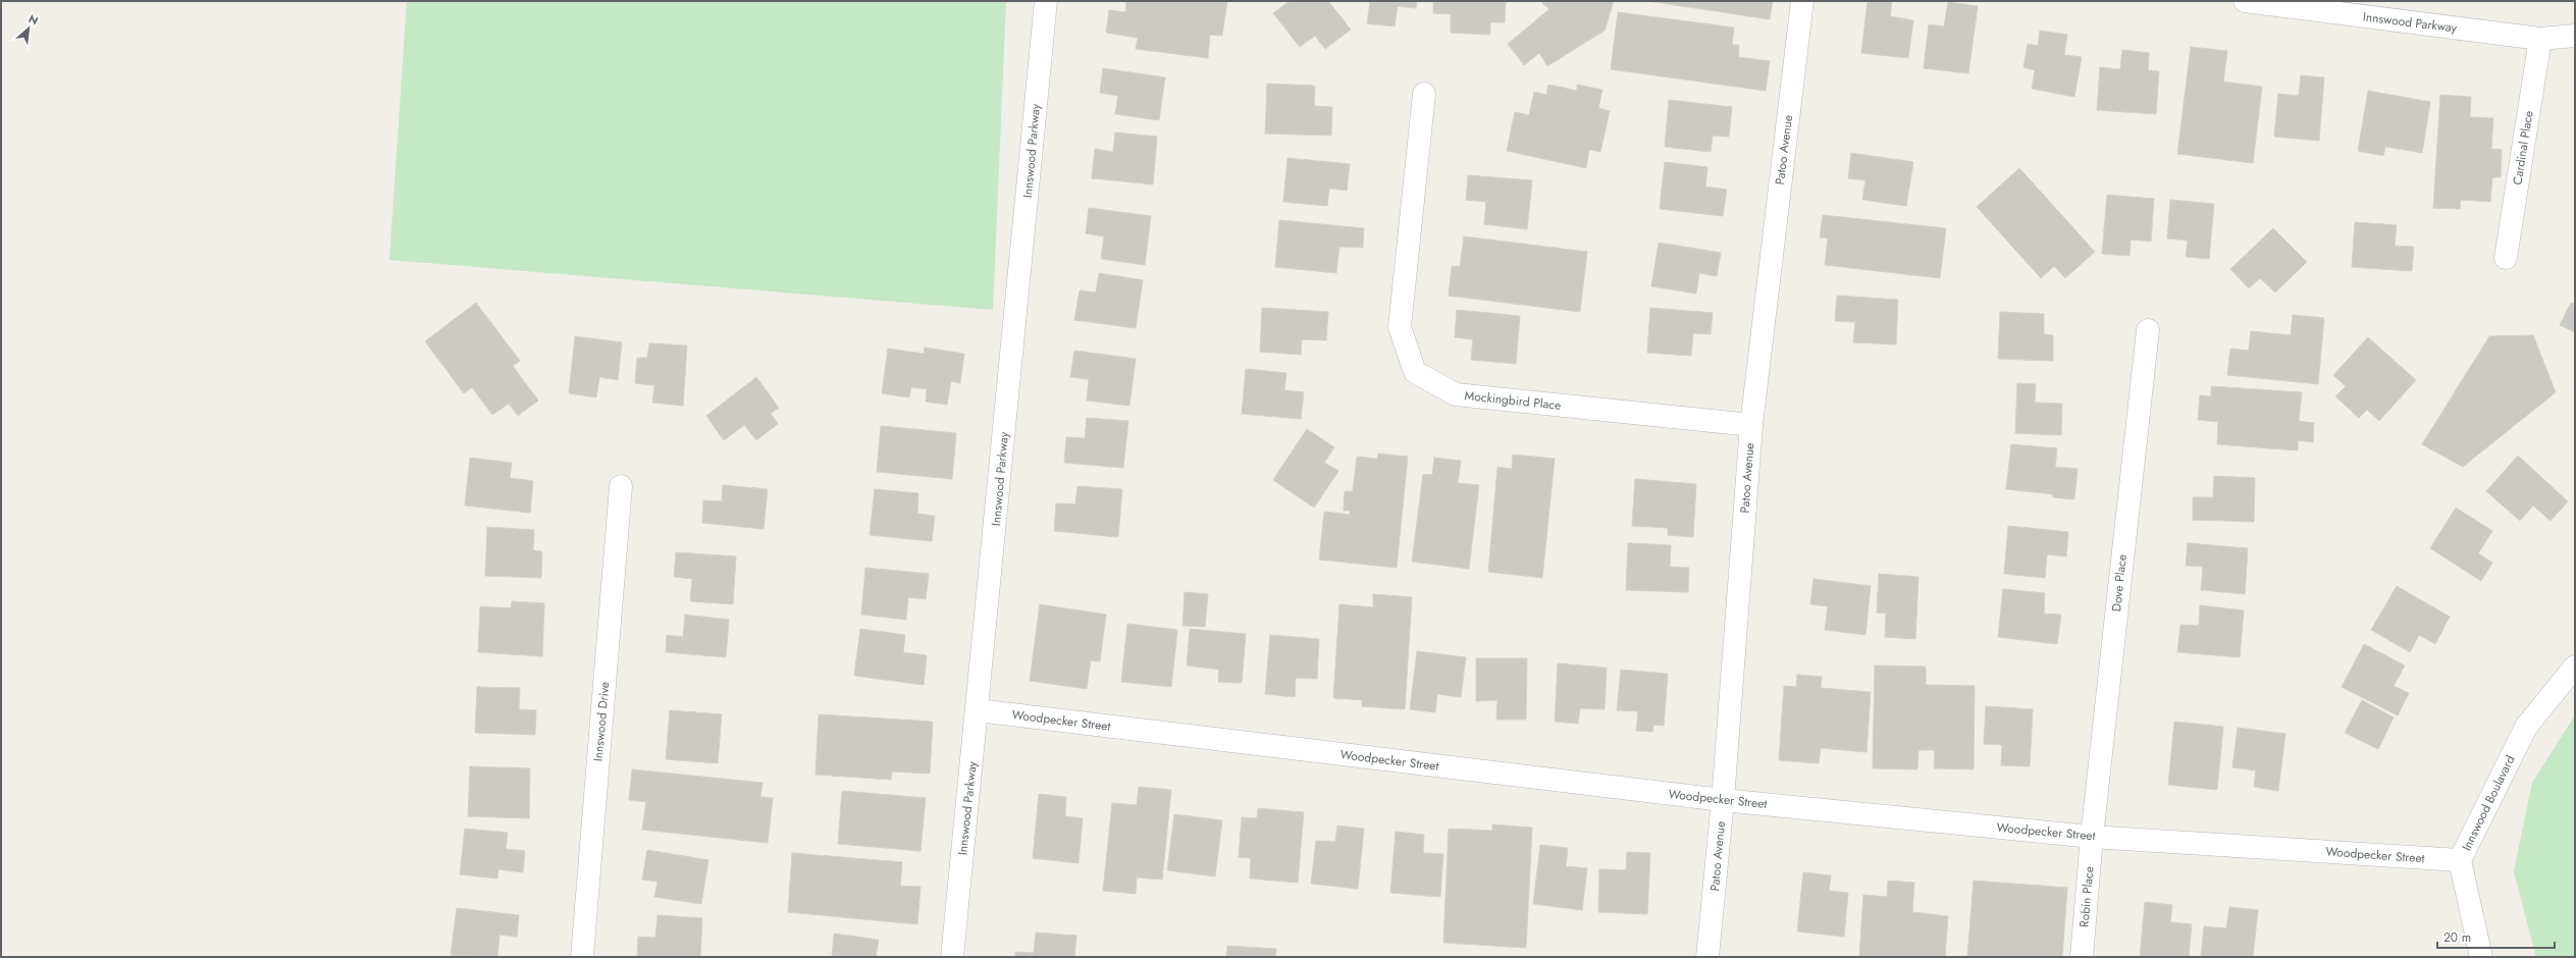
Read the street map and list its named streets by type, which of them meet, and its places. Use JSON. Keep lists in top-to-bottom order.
{
  "streets": {
    "street": [
      "Innswood Parkway",
      "Cardinal Place",
      "Patoo Avenue",
      "Mockingbird Place",
      "Dove Place",
      "Woodpecker Street",
      "Innswood Drive",
      "Innswood Boulavard",
      "Robin Place"
    ]
  },
  "crossings": [
    ["Innswood Parkway", "Cardinal Place"],
    ["Innswood Parkway", "Woodpecker Street"],
    ["Patoo Avenue", "Mockingbird Place"],
    ["Patoo Avenue", "Woodpecker Street"],
    ["Dove Place", "Woodpecker Street"],
    ["Dove Place", "Robin Place"],
    ["Woodpecker Street", "Innswood Boulavard"],
    ["Woodpecker Street", "Robin Place"]
  ],
  "scale_bar": "20 m",
  "north": "top right"
}
